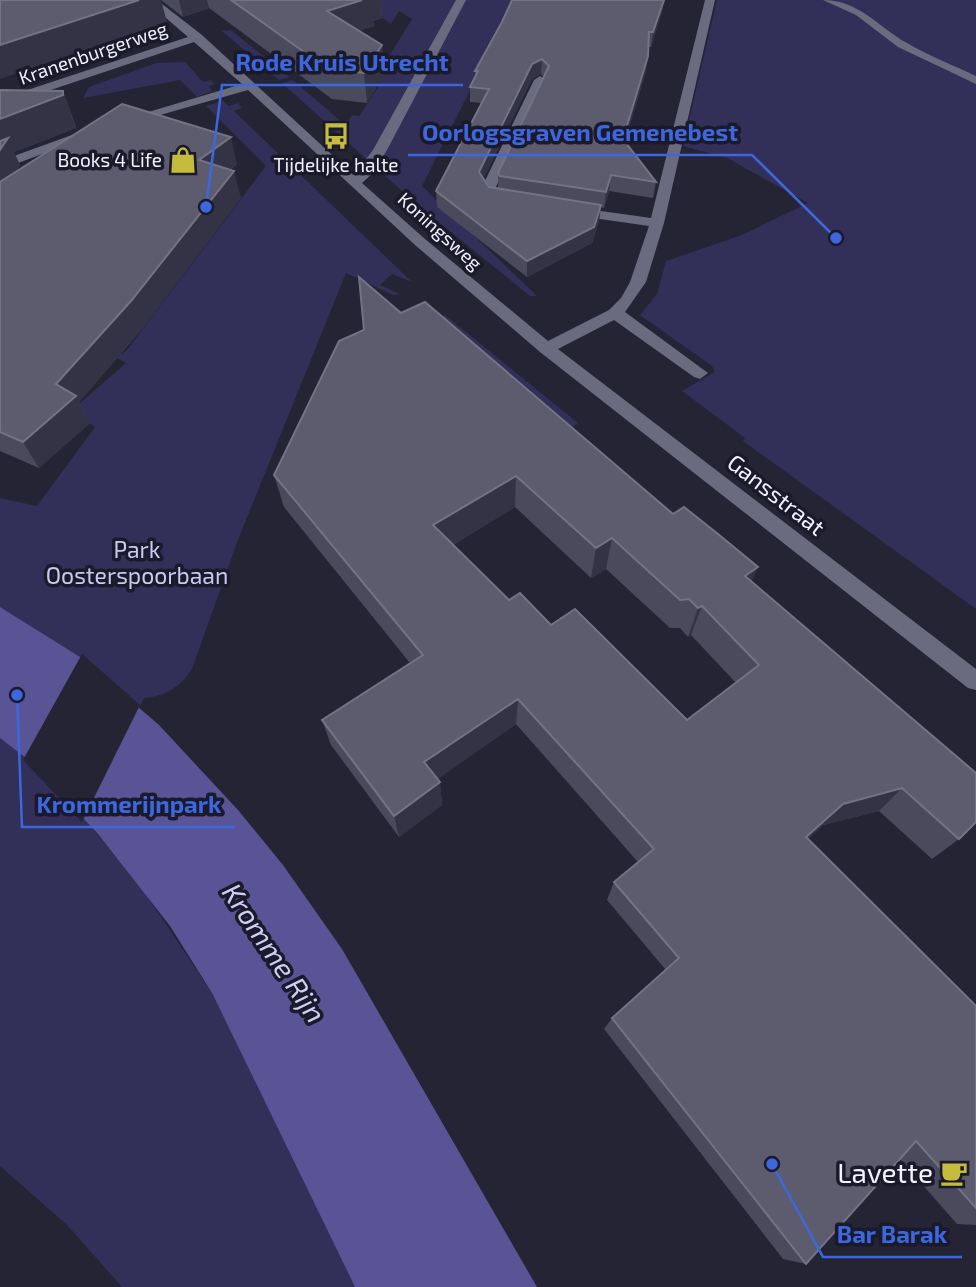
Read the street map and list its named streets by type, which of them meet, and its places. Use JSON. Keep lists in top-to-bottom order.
{
  "streets": {
    "street": ["Kranenburgerweg", "Koningsweg", "Gansstraat"]
  },
  "crossings": [
    ["Kranenburgerweg", "Koningsweg"],
    ["Koningsweg", "Gansstraat"]
  ],
  "water": ["Kromme Rijn"],
  "parks": ["Park Oosterspoorbaan"],
  "places": {
    "bus stop": ["Tijdelijke halte"],
    "shop": ["Books 4 Life"],
    "other": [
      "Rode Kruis Utrecht",
      "Oorlogsgraven Gemenebest",
      "Krommerijnpark",
      "Bar Barak"
    ],
    "cafe": ["Lavette"]
  }
}
